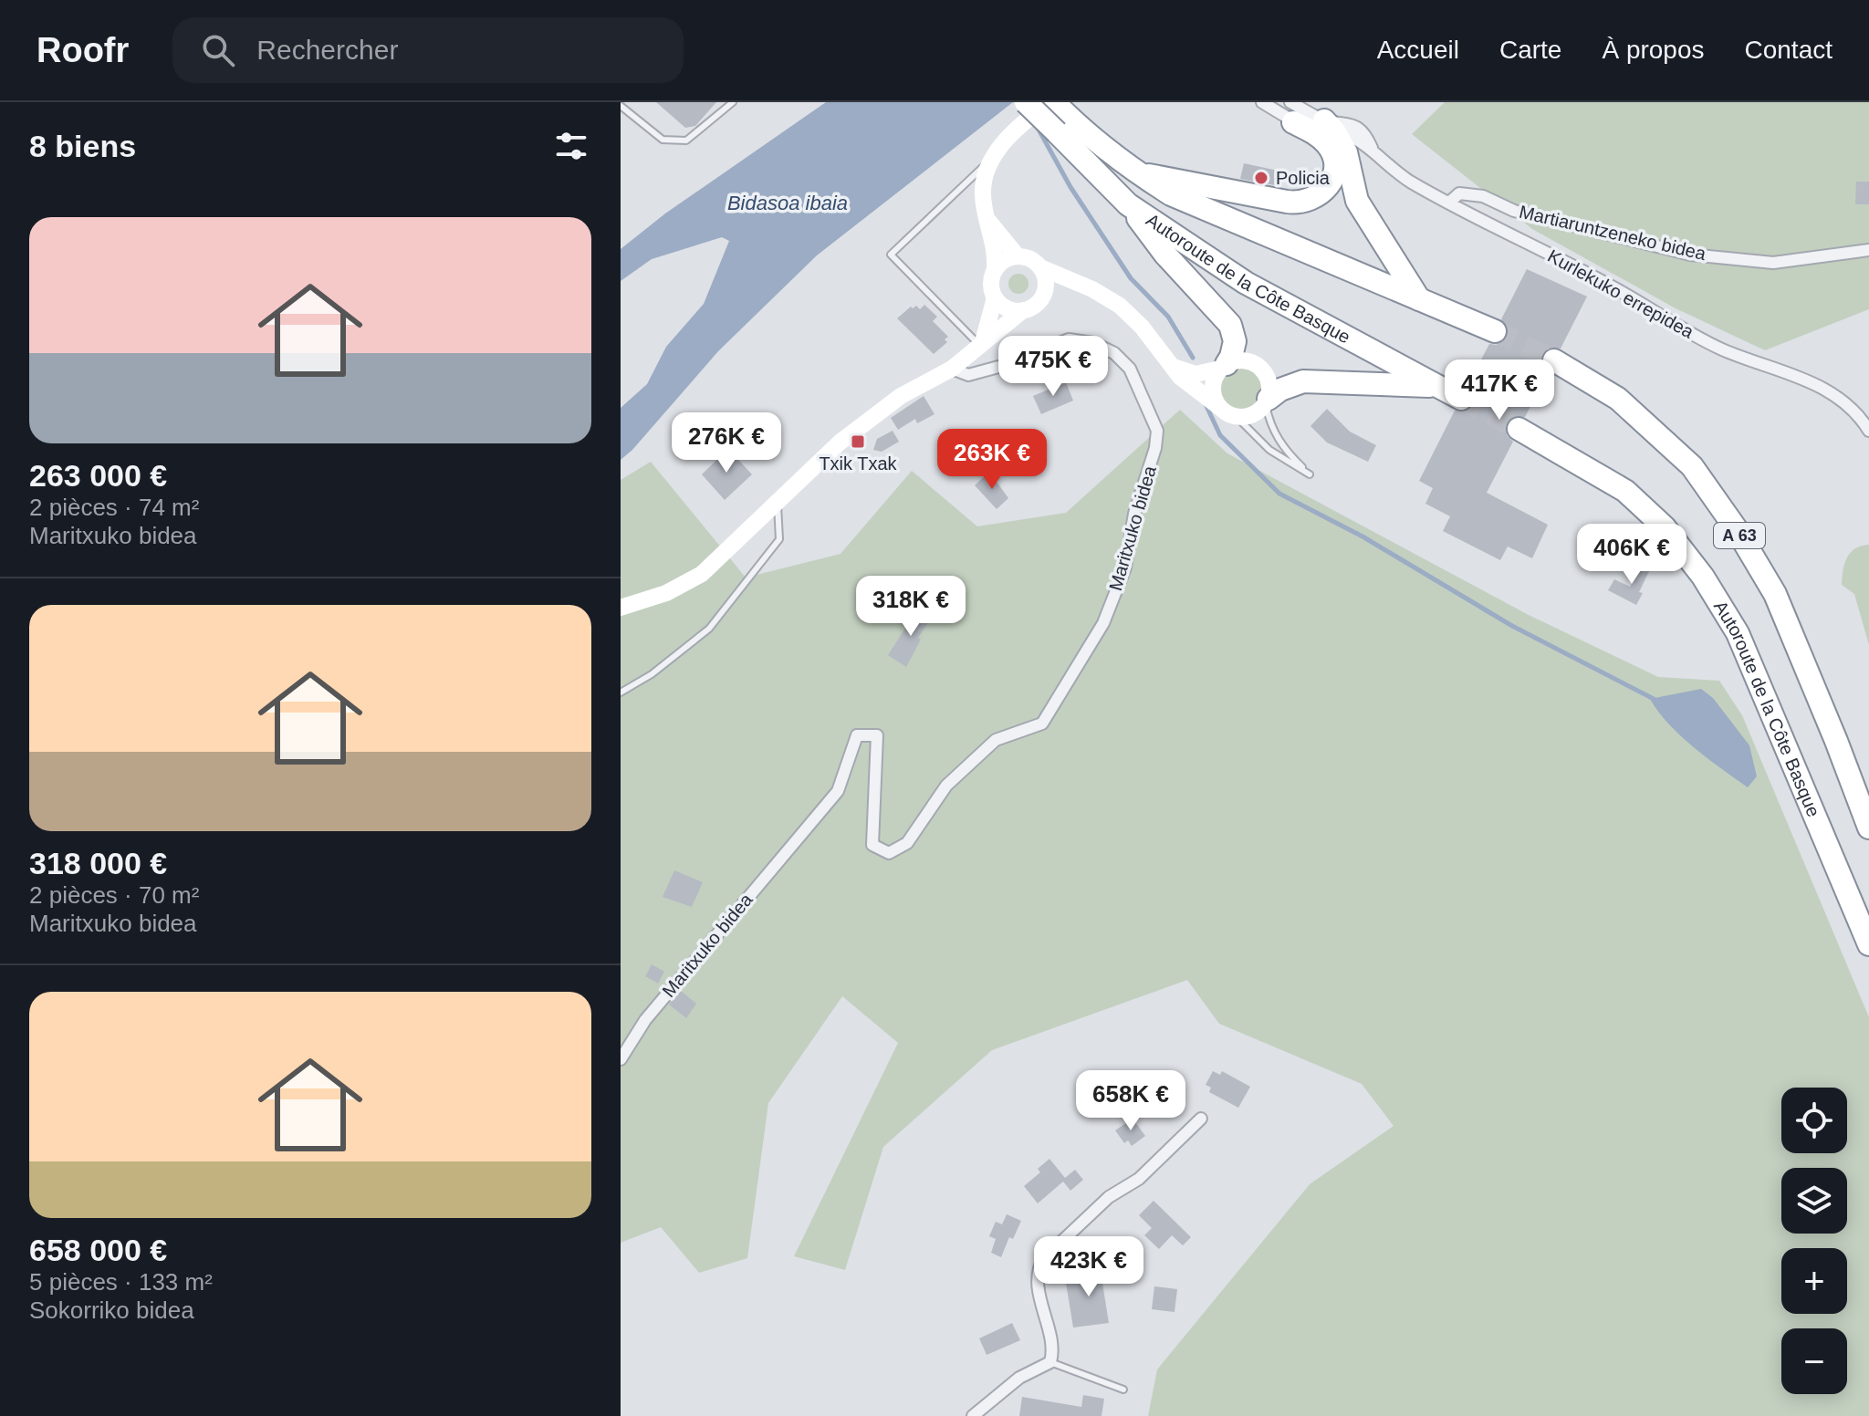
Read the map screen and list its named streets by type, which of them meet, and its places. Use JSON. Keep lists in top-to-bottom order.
{
  "streets": {
    "highway": ["Autoroute de la Côte Basque", "A 63"],
    "street": ["Martiaruntzeneko bidea", "Kurlekuko errepidea", "Maritxuko bidea"]
  },
  "crossings": [
    ["Martiaruntzeneko bidea", "Kurlekuko errepidea"]
  ],
  "water": ["Bidasoa ibaia"],
  "places": {
    "other": ["Policia"],
    "transit": ["Txik Txak"]
  },
  "page": {
    "header": "Roofr",
    "search": "Rechercher",
    "nav": [
      "Accueil",
      "Carte",
      "À propos",
      "Contact"
    ],
    "heading": "8 biens",
    "list": [
      {
        "name": "263 000 €",
        "note": "2 pièces · 74 m² · Maritxuko bidea"
      },
      {
        "name": "318 000 €",
        "note": "2 pièces · 70 m² · Maritxuko bidea"
      },
      {
        "name": "658 000 €",
        "note": "5 pièces · 133 m² · Sokorriko bidea"
      }
    ],
    "price": [
      "475K €",
      "417K €",
      "276K €",
      "263K €",
      "406K €",
      "318K €",
      "658K €",
      "423K €"
    ],
    "map_buttons": ["+", "−"]
  }
}
